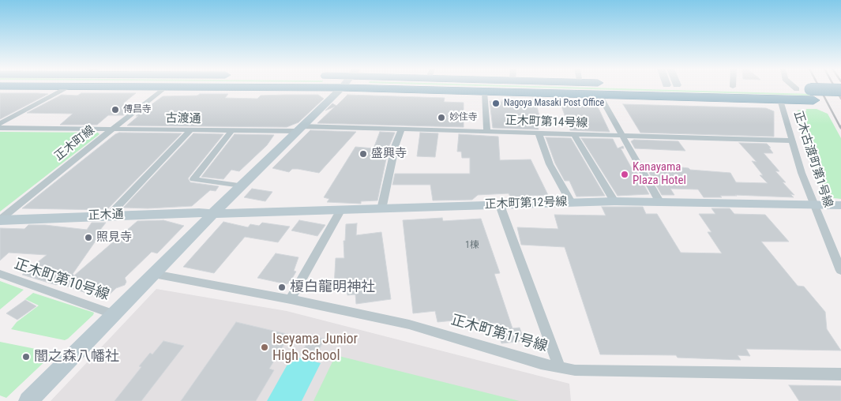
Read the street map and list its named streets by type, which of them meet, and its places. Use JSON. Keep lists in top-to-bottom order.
{
  "streets": {
    "street": [
      "古渡通",
      "正木町第14号線",
      "正木町線",
      "正木古渡町第1号線",
      "正木町第12号線",
      "正木通",
      "正木町第10号線",
      "正木町第11号線"
    ]
  },
  "crossings": [
    ["古渡通", "正木町第14号線"],
    ["古渡通", "正木町線"],
    ["正木町第14号線", "正木古渡町第1号線"],
    ["正木町線", "正木通"],
    ["正木古渡町第1号線", "正木町第12号線"],
    ["正木町第12号線", "正木通"]
  ],
  "places": [
    "Nagoya Masaki Post Office",
    "傅昌寺",
    "妙住寺",
    "盛興寺",
    "Kanayama Plaza Hotel",
    "照見寺",
    "榎白龍明神社",
    "Iseyama Junior High School",
    "闇之森八幡社"
  ],
  "house_numbers": ["1棟"]
}
